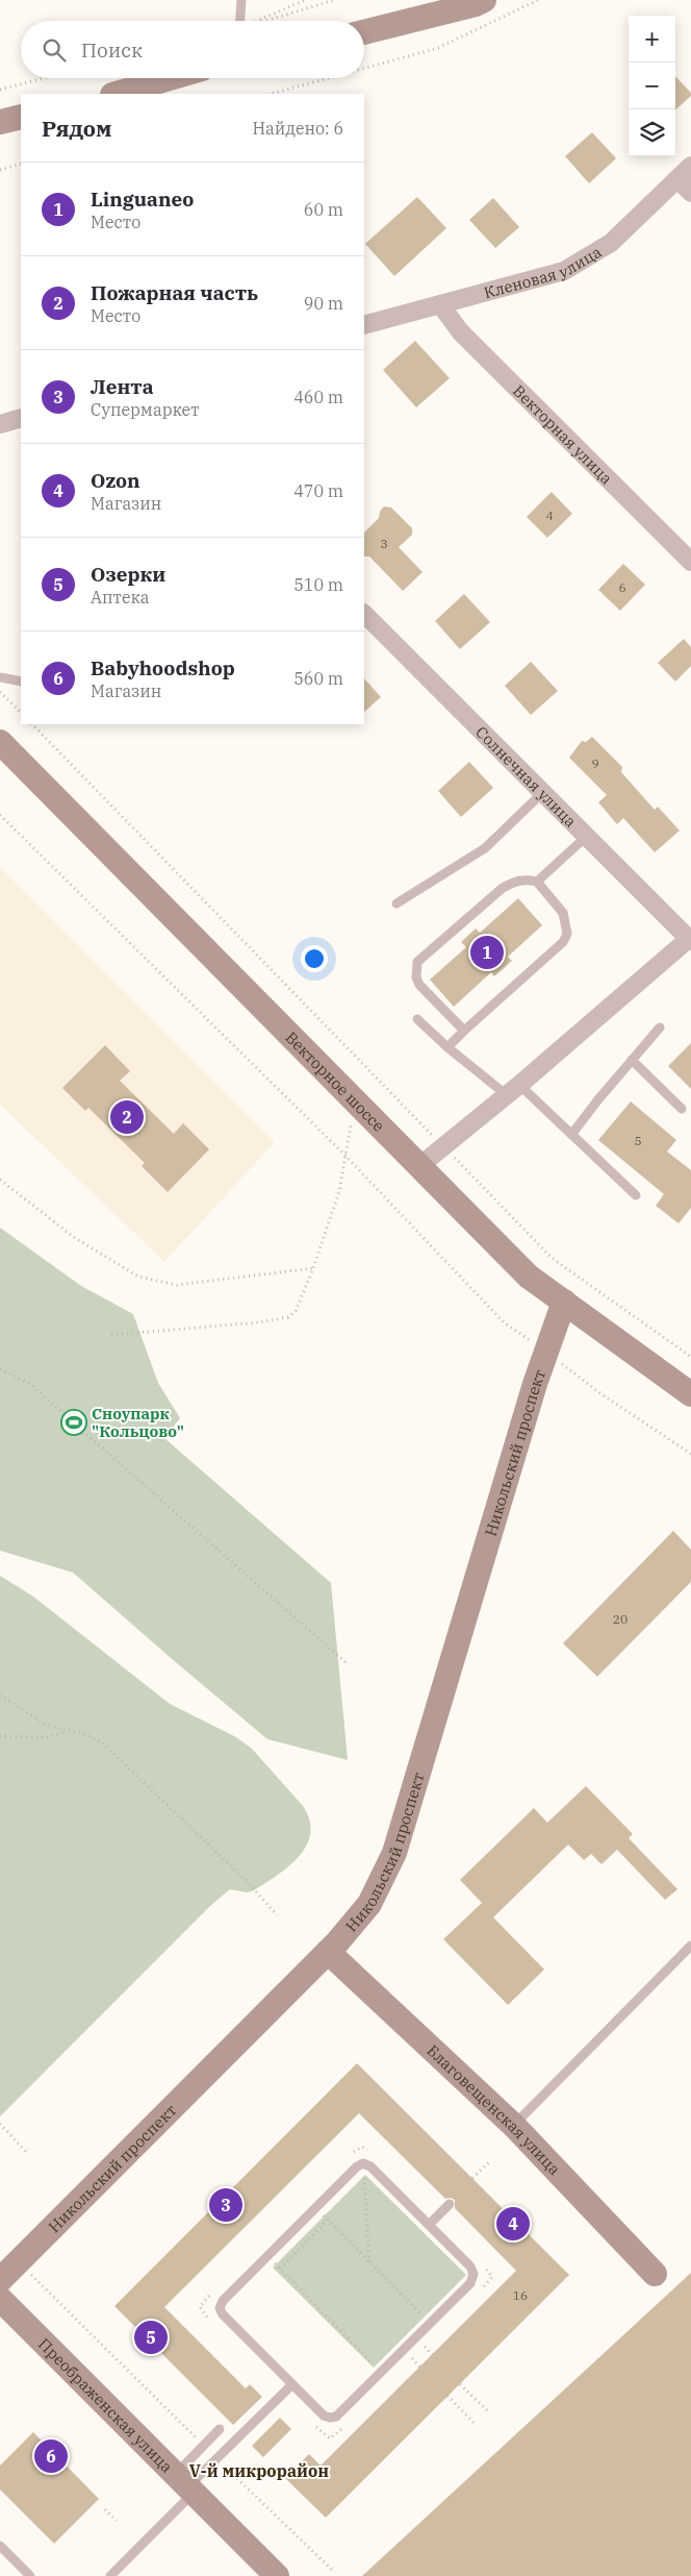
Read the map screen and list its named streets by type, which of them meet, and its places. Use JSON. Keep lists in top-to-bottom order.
{
  "streets": {
    "main road": [
      "Векторное шоссе",
      "Никольский проспект",
      "Благовещенская улица",
      "Преображенская улица"
    ],
    "street": ["Кленовая улица", "Векторная улица", "Солнечная улица"]
  },
  "crossings": [
    ["Кленовая улица", "Векторная улица"],
    ["Векторное шоссе", "Никольский проспект"],
    ["Никольский проспект", "Благовещенская улица"]
  ],
  "districts": ["V-й микрорайон"],
  "places": {
    "sports": ["Сноупарк \"Кольцово\""]
  },
  "house_numbers": [
    "4",
    "3",
    "6",
    "9",
    "5",
    "20",
    "16"
  ],
  "page": {
    "map_buttons": ["+", "−"],
    "search": "Поиск",
    "heading": ["Рядом", "Найдено: 6"],
    "list": [
      {
        "mark": "1",
        "name": "Linguaneo",
        "note": "Место",
        "value": "60 m"
      },
      {
        "mark": "2",
        "name": "Пожарная часть",
        "note": "Место",
        "value": "90 m"
      },
      {
        "mark": "3",
        "name": "Лента",
        "note": "Супермаркет",
        "value": "460 m"
      },
      {
        "mark": "4",
        "name": "Ozon",
        "note": "Магазин",
        "value": "470 m"
      },
      {
        "mark": "5",
        "name": "Озерки",
        "note": "Аптека",
        "value": "510 m"
      },
      {
        "mark": "6",
        "name": "Babyhoodshop",
        "note": "Магазин",
        "value": "560 m"
      }
    ],
    "pins": [
      "1",
      "2",
      "3",
      "4",
      "5",
      "6"
    ]
  }
}
